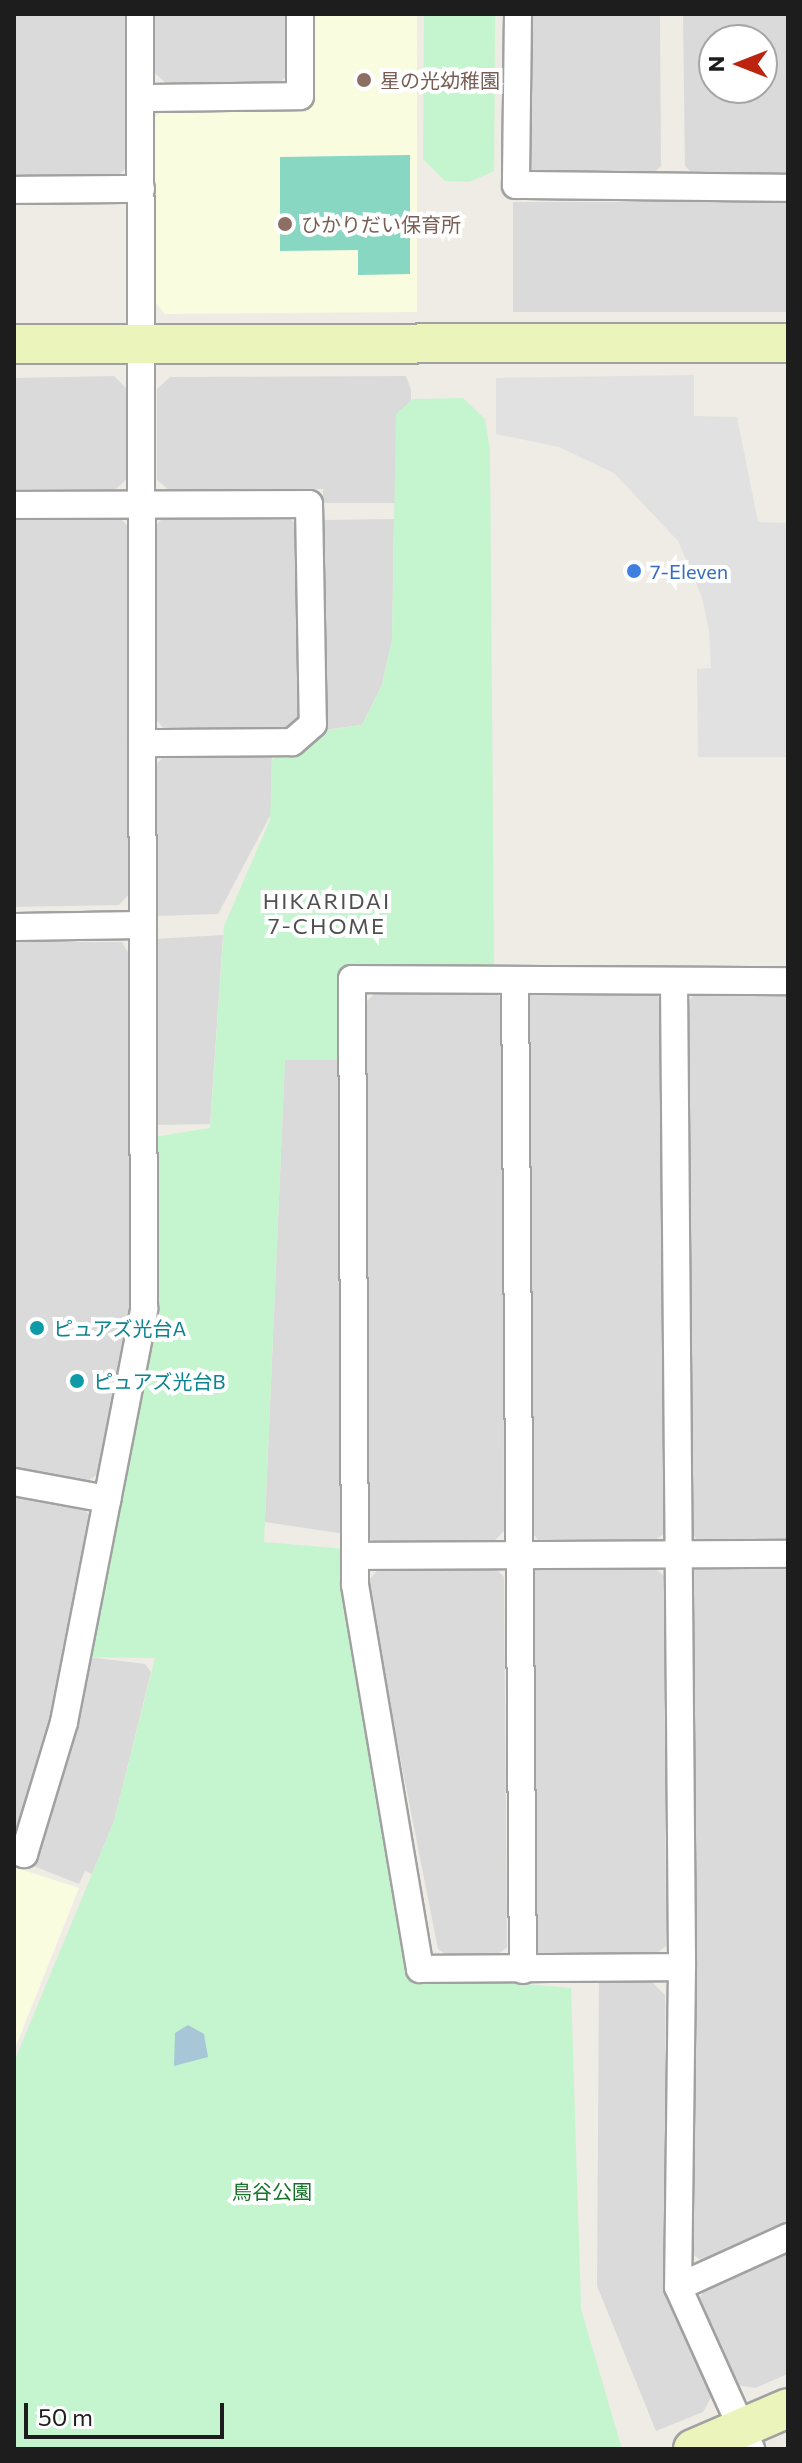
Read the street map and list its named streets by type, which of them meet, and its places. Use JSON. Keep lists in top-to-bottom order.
{
  "districts": ["HIKARIDAI 7-CHOME"],
  "parks": ["鳥谷公園"],
  "places": [
    "星の光幼稚園",
    "ひかりだい保育所",
    "7-Eleven",
    "ピュアズ光台A",
    "ピュアズ光台B"
  ],
  "scale_bar": "50 m",
  "north": "left"
}
